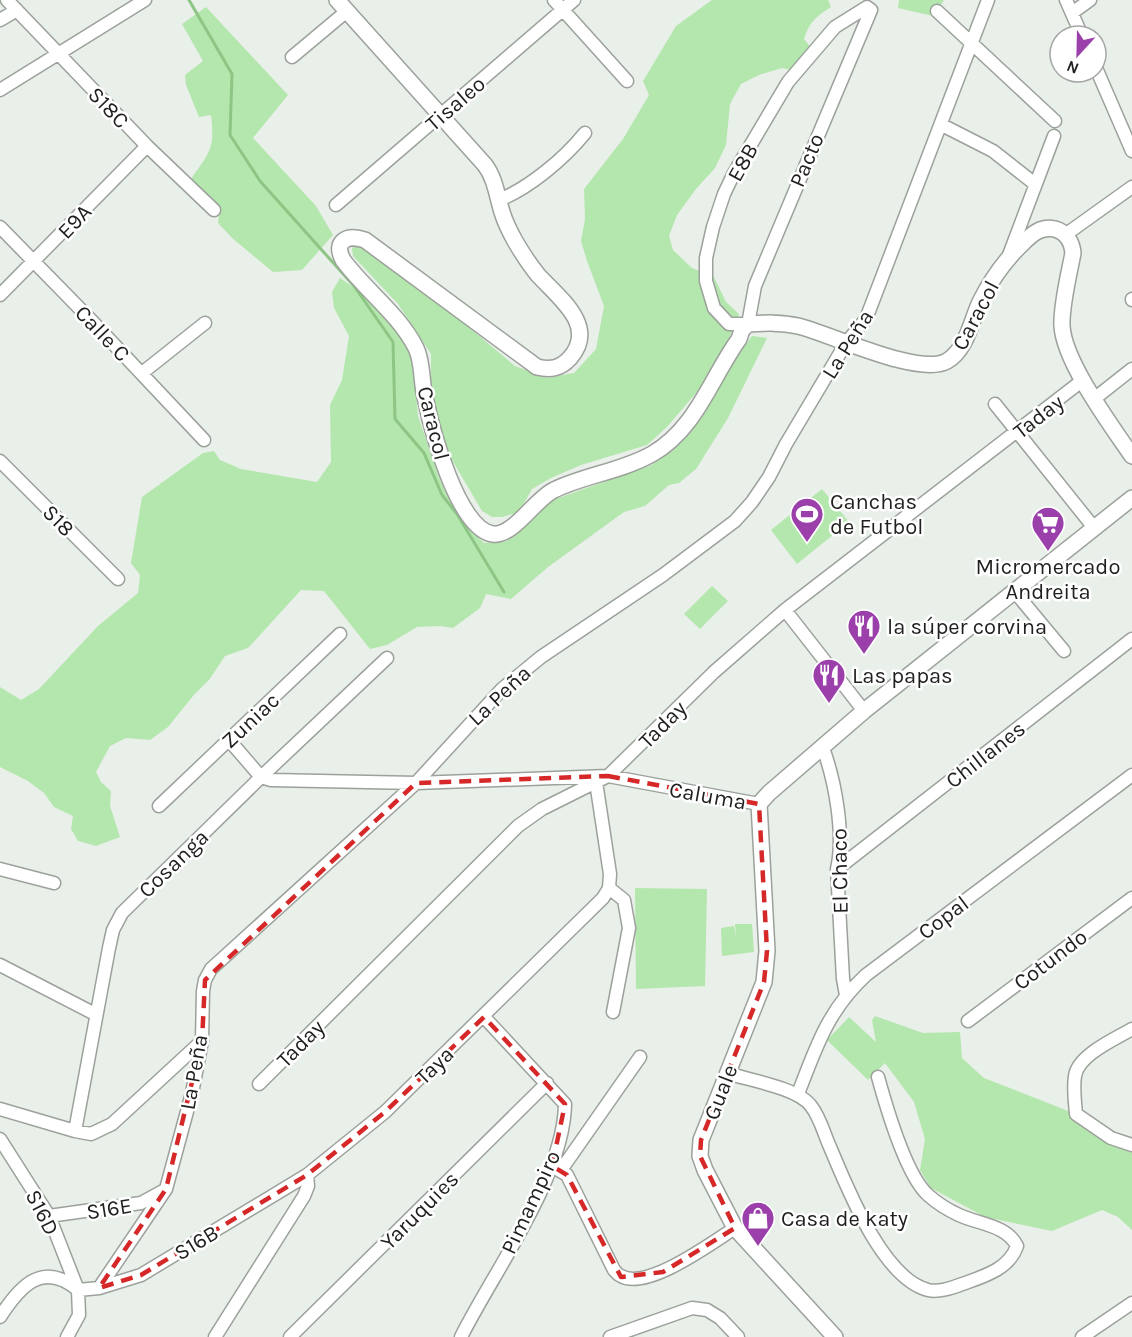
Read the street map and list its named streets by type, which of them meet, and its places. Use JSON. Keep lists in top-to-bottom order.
{
  "streets": {
    "street": [
      "Tisaleo",
      "S18C",
      "Pacto",
      "E8B",
      "E9A",
      "Caracol",
      "Calle C",
      "La Peña",
      "Taday",
      "S18",
      "Zuniac",
      "Chillanes",
      "Caluma",
      "Cosanga",
      "El Chaco",
      "Copal",
      "Cotundo",
      "Taya",
      "Guale",
      "Pimampiro",
      "S16E",
      "Yaruquies",
      "S16D",
      "S16B"
    ]
  },
  "crossings": [
    ["Tisaleo", "Caracol"],
    ["S18C", "E9A"],
    ["Pacto", "E8B"],
    ["Pacto", "Caracol"],
    ["E8B", "Caracol"],
    ["E9A", "Calle C"],
    ["Caracol", "La Peña"],
    ["La Peña", "Caluma"],
    ["La Peña", "S16E"],
    ["La Peña", "S16B"],
    ["Taday", "Caluma"],
    ["Chillanes", "El Chaco"],
    ["Caluma", "Cosanga"],
    ["Caluma", "El Chaco"],
    ["Caluma", "Guale"],
    ["El Chaco", "Copal"],
    ["Taya", "Pimampiro"],
    ["Taya", "S16B"],
    ["Pimampiro", "Yaruquies"],
    ["S16E", "S16D"],
    ["S16D", "S16B"]
  ],
  "places": {
    "sports": ["Canchas de Futbol"],
    "supermarket": ["Micromercado Andreita"],
    "restaurant": ["la súper corvina", "Las papas"],
    "shop": ["Casa de katy"]
  },
  "north": "bottom"
}
